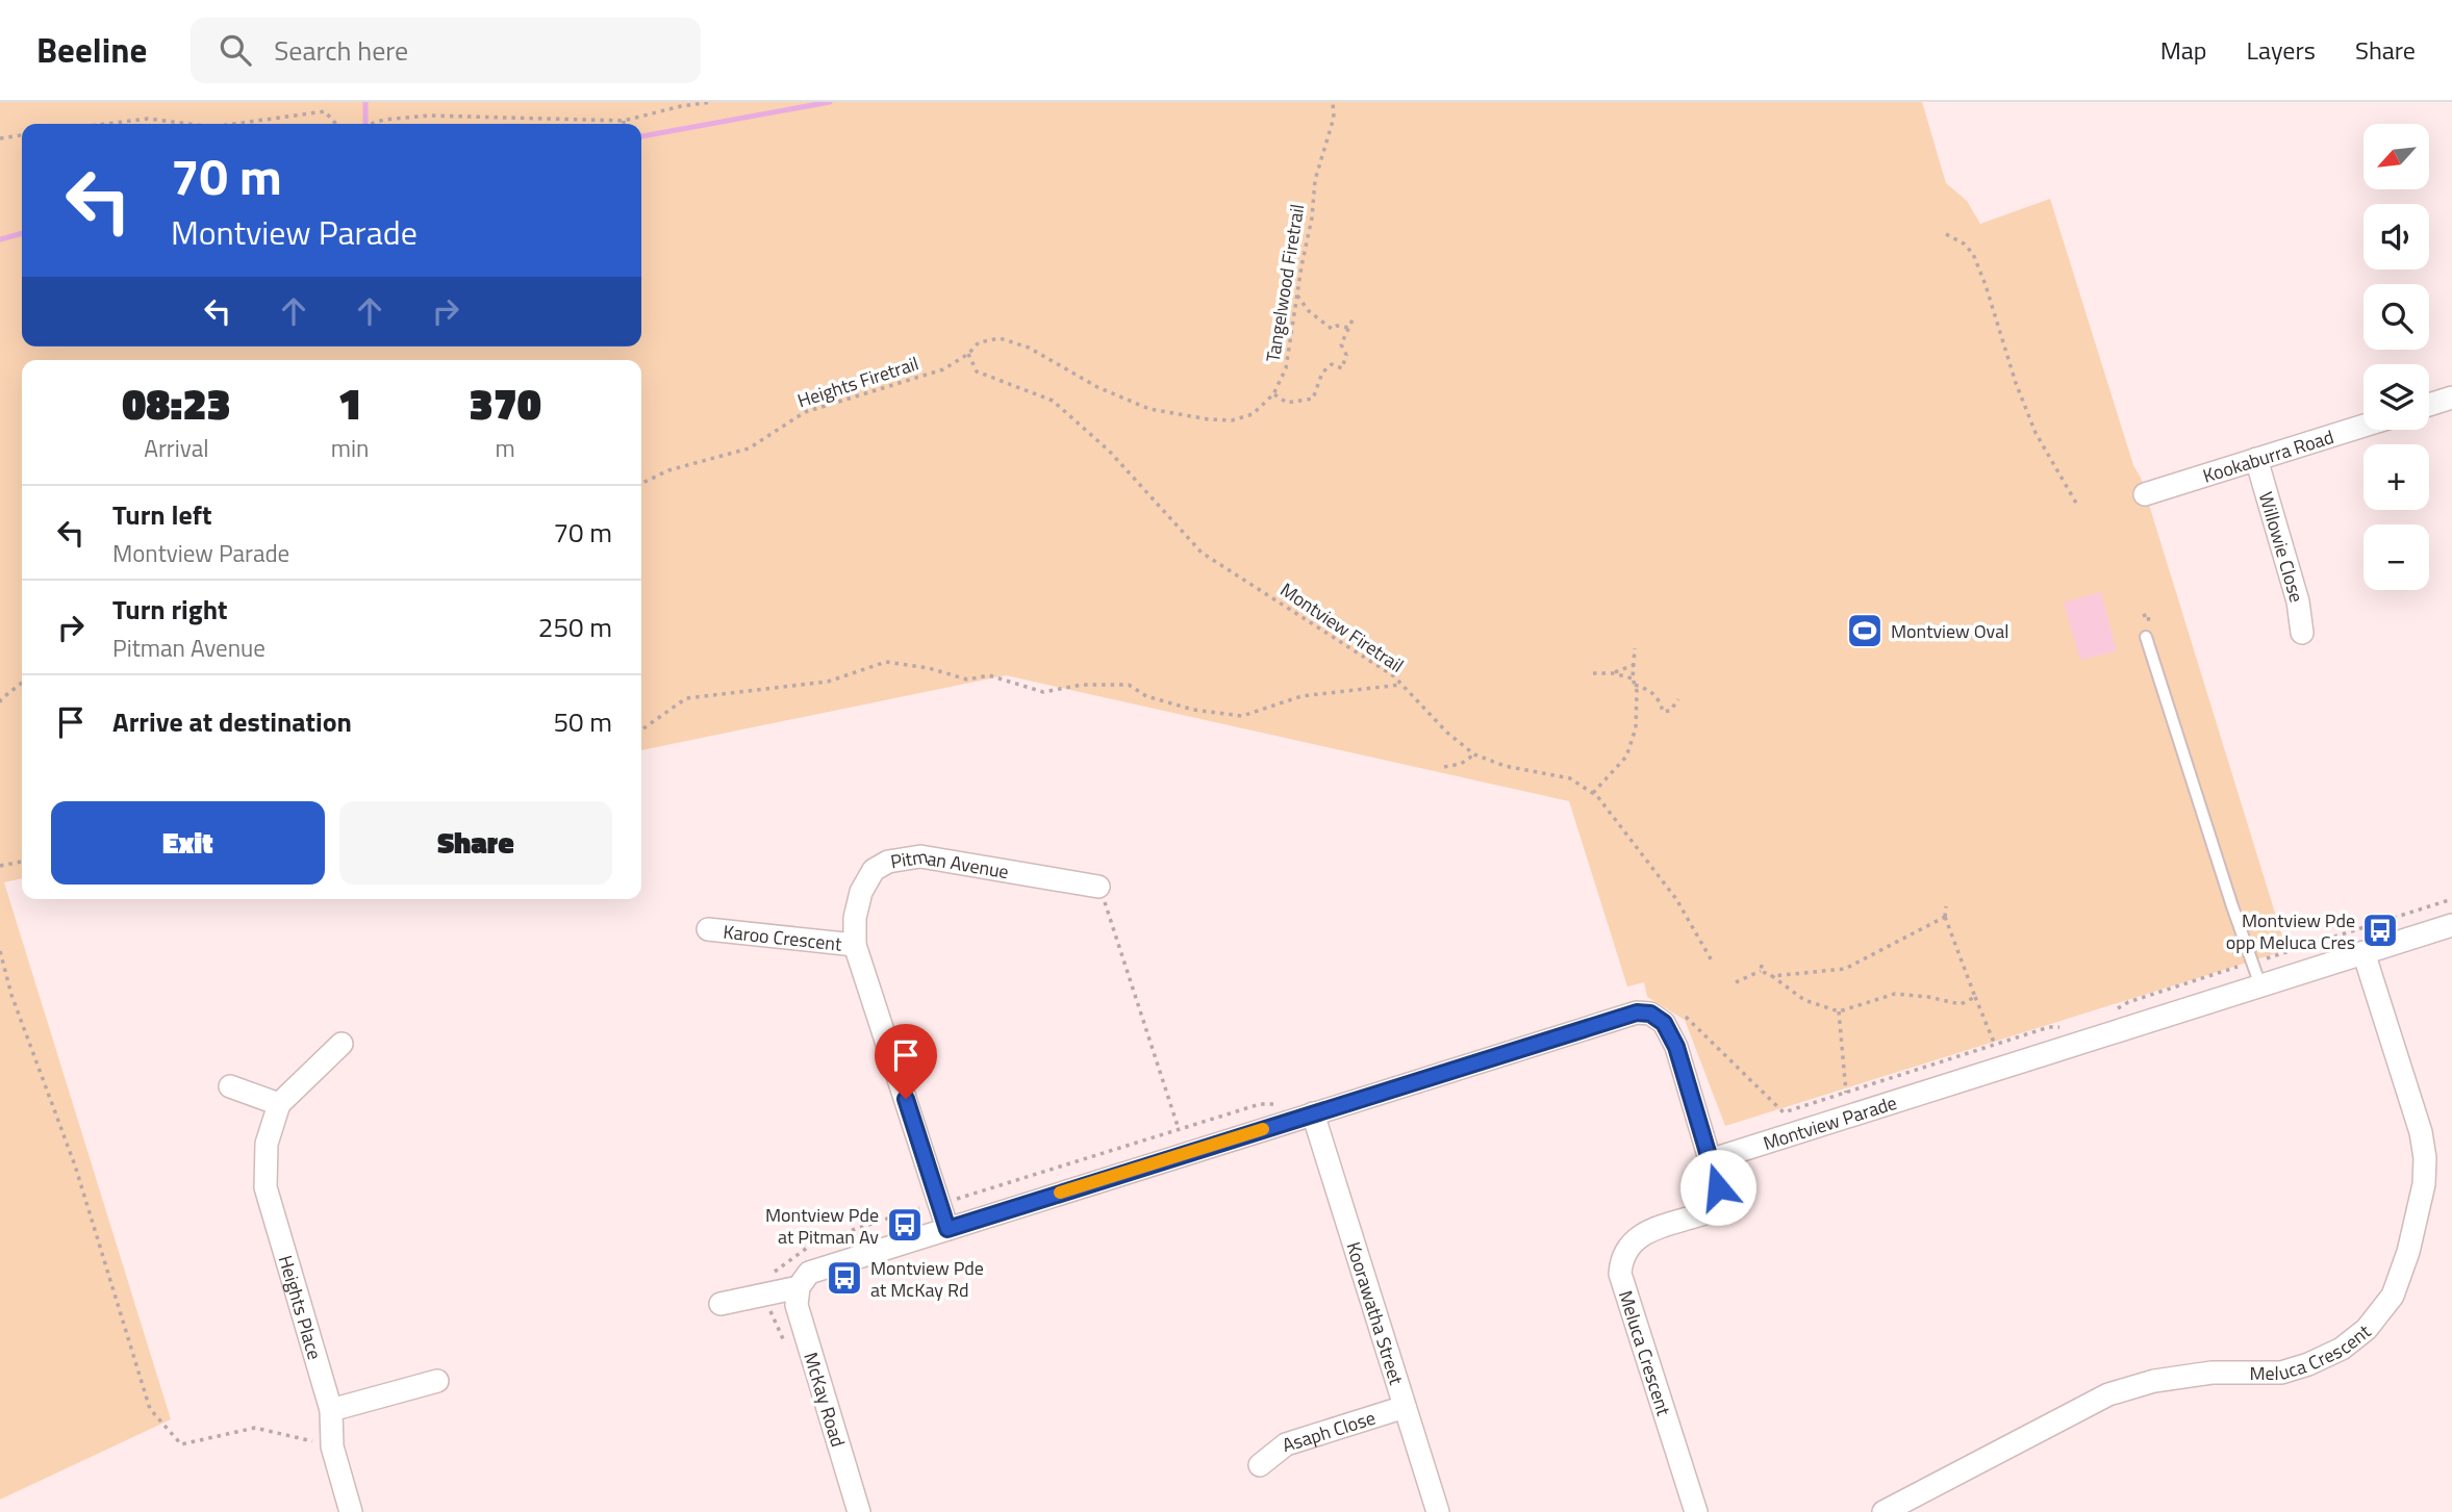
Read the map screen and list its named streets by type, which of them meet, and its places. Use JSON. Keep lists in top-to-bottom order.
{
  "streets": {
    "street": [
      "Kookaburra Road",
      "Willowie Close",
      "Pitman Avenue",
      "Karoo Crescent",
      "Montview Parade",
      "Heights Place",
      "Koorawatha Street",
      "Meluca Crescent",
      "McKay Road",
      "Asaph Close"
    ],
    "path": ["Tangelwood Firetrail", "Heights Firetrail", "Montview Firetrail"]
  },
  "crossings": [
    ["Tangelwood Firetrail", "Heights Firetrail"],
    ["Tangelwood Firetrail", "Montview Firetrail"],
    ["Heights Firetrail", "Montview Firetrail"],
    ["Kookaburra Road", "Willowie Close"],
    ["Pitman Avenue", "Karoo Crescent"],
    ["Montview Parade", "Meluca Crescent"],
    ["Koorawatha Street", "Asaph Close"]
  ],
  "places": {
    "sports": ["Montview Oval"],
    "bus stop": ["Montview Pde opp Meluca Cres", "Montview Pde at Pitman Av", "Montview Pde at McKay Rd"]
  },
  "north": "bottom left",
  "page": {
    "header": "Beeline",
    "search": "Search here",
    "nav": ["Map", "Layers", "Share"],
    "map_buttons": ["+", "−"],
    "turn": ["70 m", "Montview Parade"],
    "eta": [
      "08:23",
      "Arrival",
      "1",
      "min",
      "370",
      "m"
    ],
    "list": [
      {
        "name": "Turn left",
        "note": "Montview Parade",
        "value": "70 m"
      },
      {
        "name": "Turn right",
        "note": "Pitman Avenue",
        "value": "250 m"
      },
      {
        "name": "Arrive at destination",
        "value": "50 m"
      }
    ],
    "buttons": ["Exit", "Share"]
  }
}
